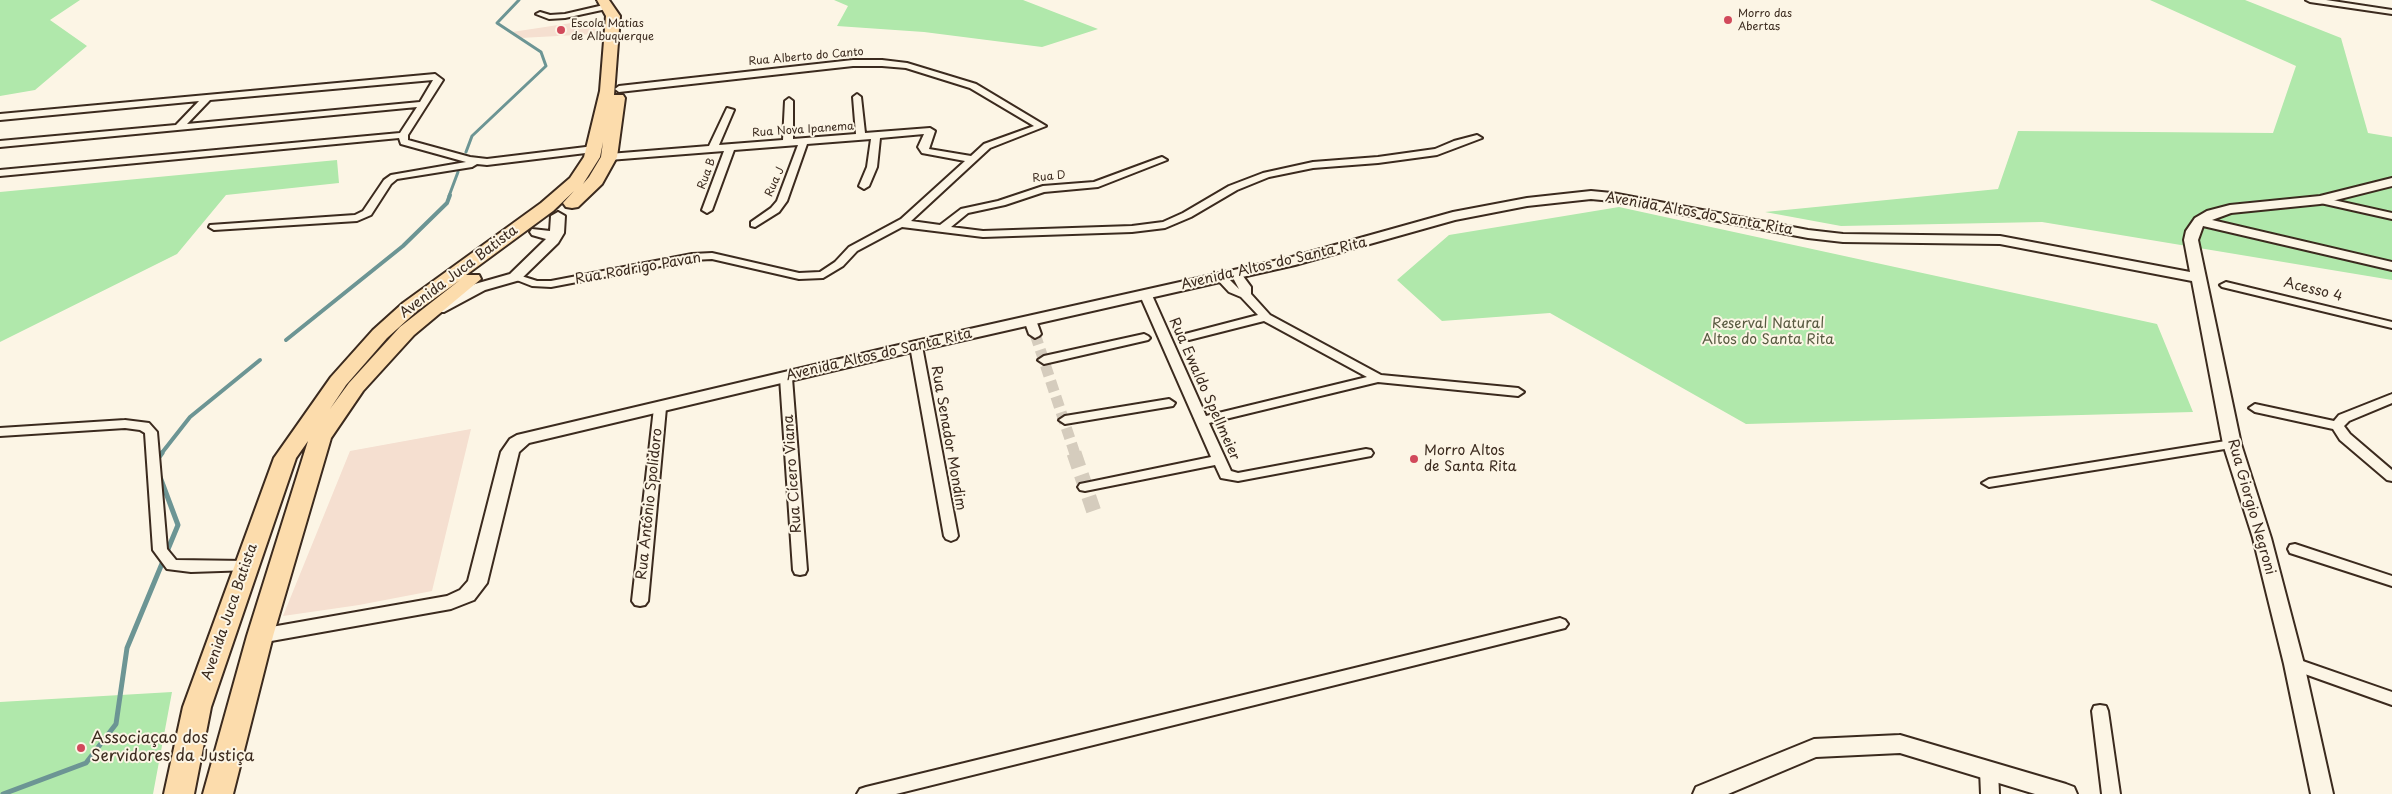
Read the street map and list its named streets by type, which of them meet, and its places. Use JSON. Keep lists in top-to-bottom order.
{
  "streets": {
    "main road": ["Avenida Juca Batista"],
    "street": [
      "Rua Alberto do Canto",
      "Rua Nova Ipanema",
      "Rua B",
      "Rua D",
      "Rua J",
      "Avenida Altos do Santa Rita",
      "Rua Rodrigo Pavan",
      "Acesso 4",
      "Rua Ewaldo Spellmeier",
      "Rua Senador Mondim",
      "Rua Cícero Viana",
      "Rua Antônio Spolidoro",
      "Rua Giorgio Negroni"
    ]
  },
  "crossings": [
    ["Rua Alberto do Canto", "Rua Rodrigo Pavan"],
    ["Rua Alberto do Canto", "Avenida Juca Batista"],
    ["Rua Nova Ipanema", "Rua B"],
    ["Rua Nova Ipanema", "Rua J"],
    ["Rua Nova Ipanema", "Rua Rodrigo Pavan"],
    ["Rua Nova Ipanema", "Avenida Juca Batista"],
    ["Avenida Altos do Santa Rita", "Avenida Juca Batista"],
    ["Avenida Altos do Santa Rita", "Rua Ewaldo Spellmeier"],
    ["Avenida Altos do Santa Rita", "Rua Senador Mondim"],
    ["Avenida Altos do Santa Rita", "Rua Cícero Viana"],
    ["Avenida Altos do Santa Rita", "Rua Antônio Spolidoro"],
    ["Avenida Altos do Santa Rita", "Rua Giorgio Negroni"]
  ],
  "parks": ["Reserval Natural Altos do Santa Rita"],
  "places": [
    "Morro das Abertas",
    "Escola Matias de Albuquerque",
    "Morro Altos de Santa Rita",
    "Associaçao dos Servidores da Justiça"
  ]
}
